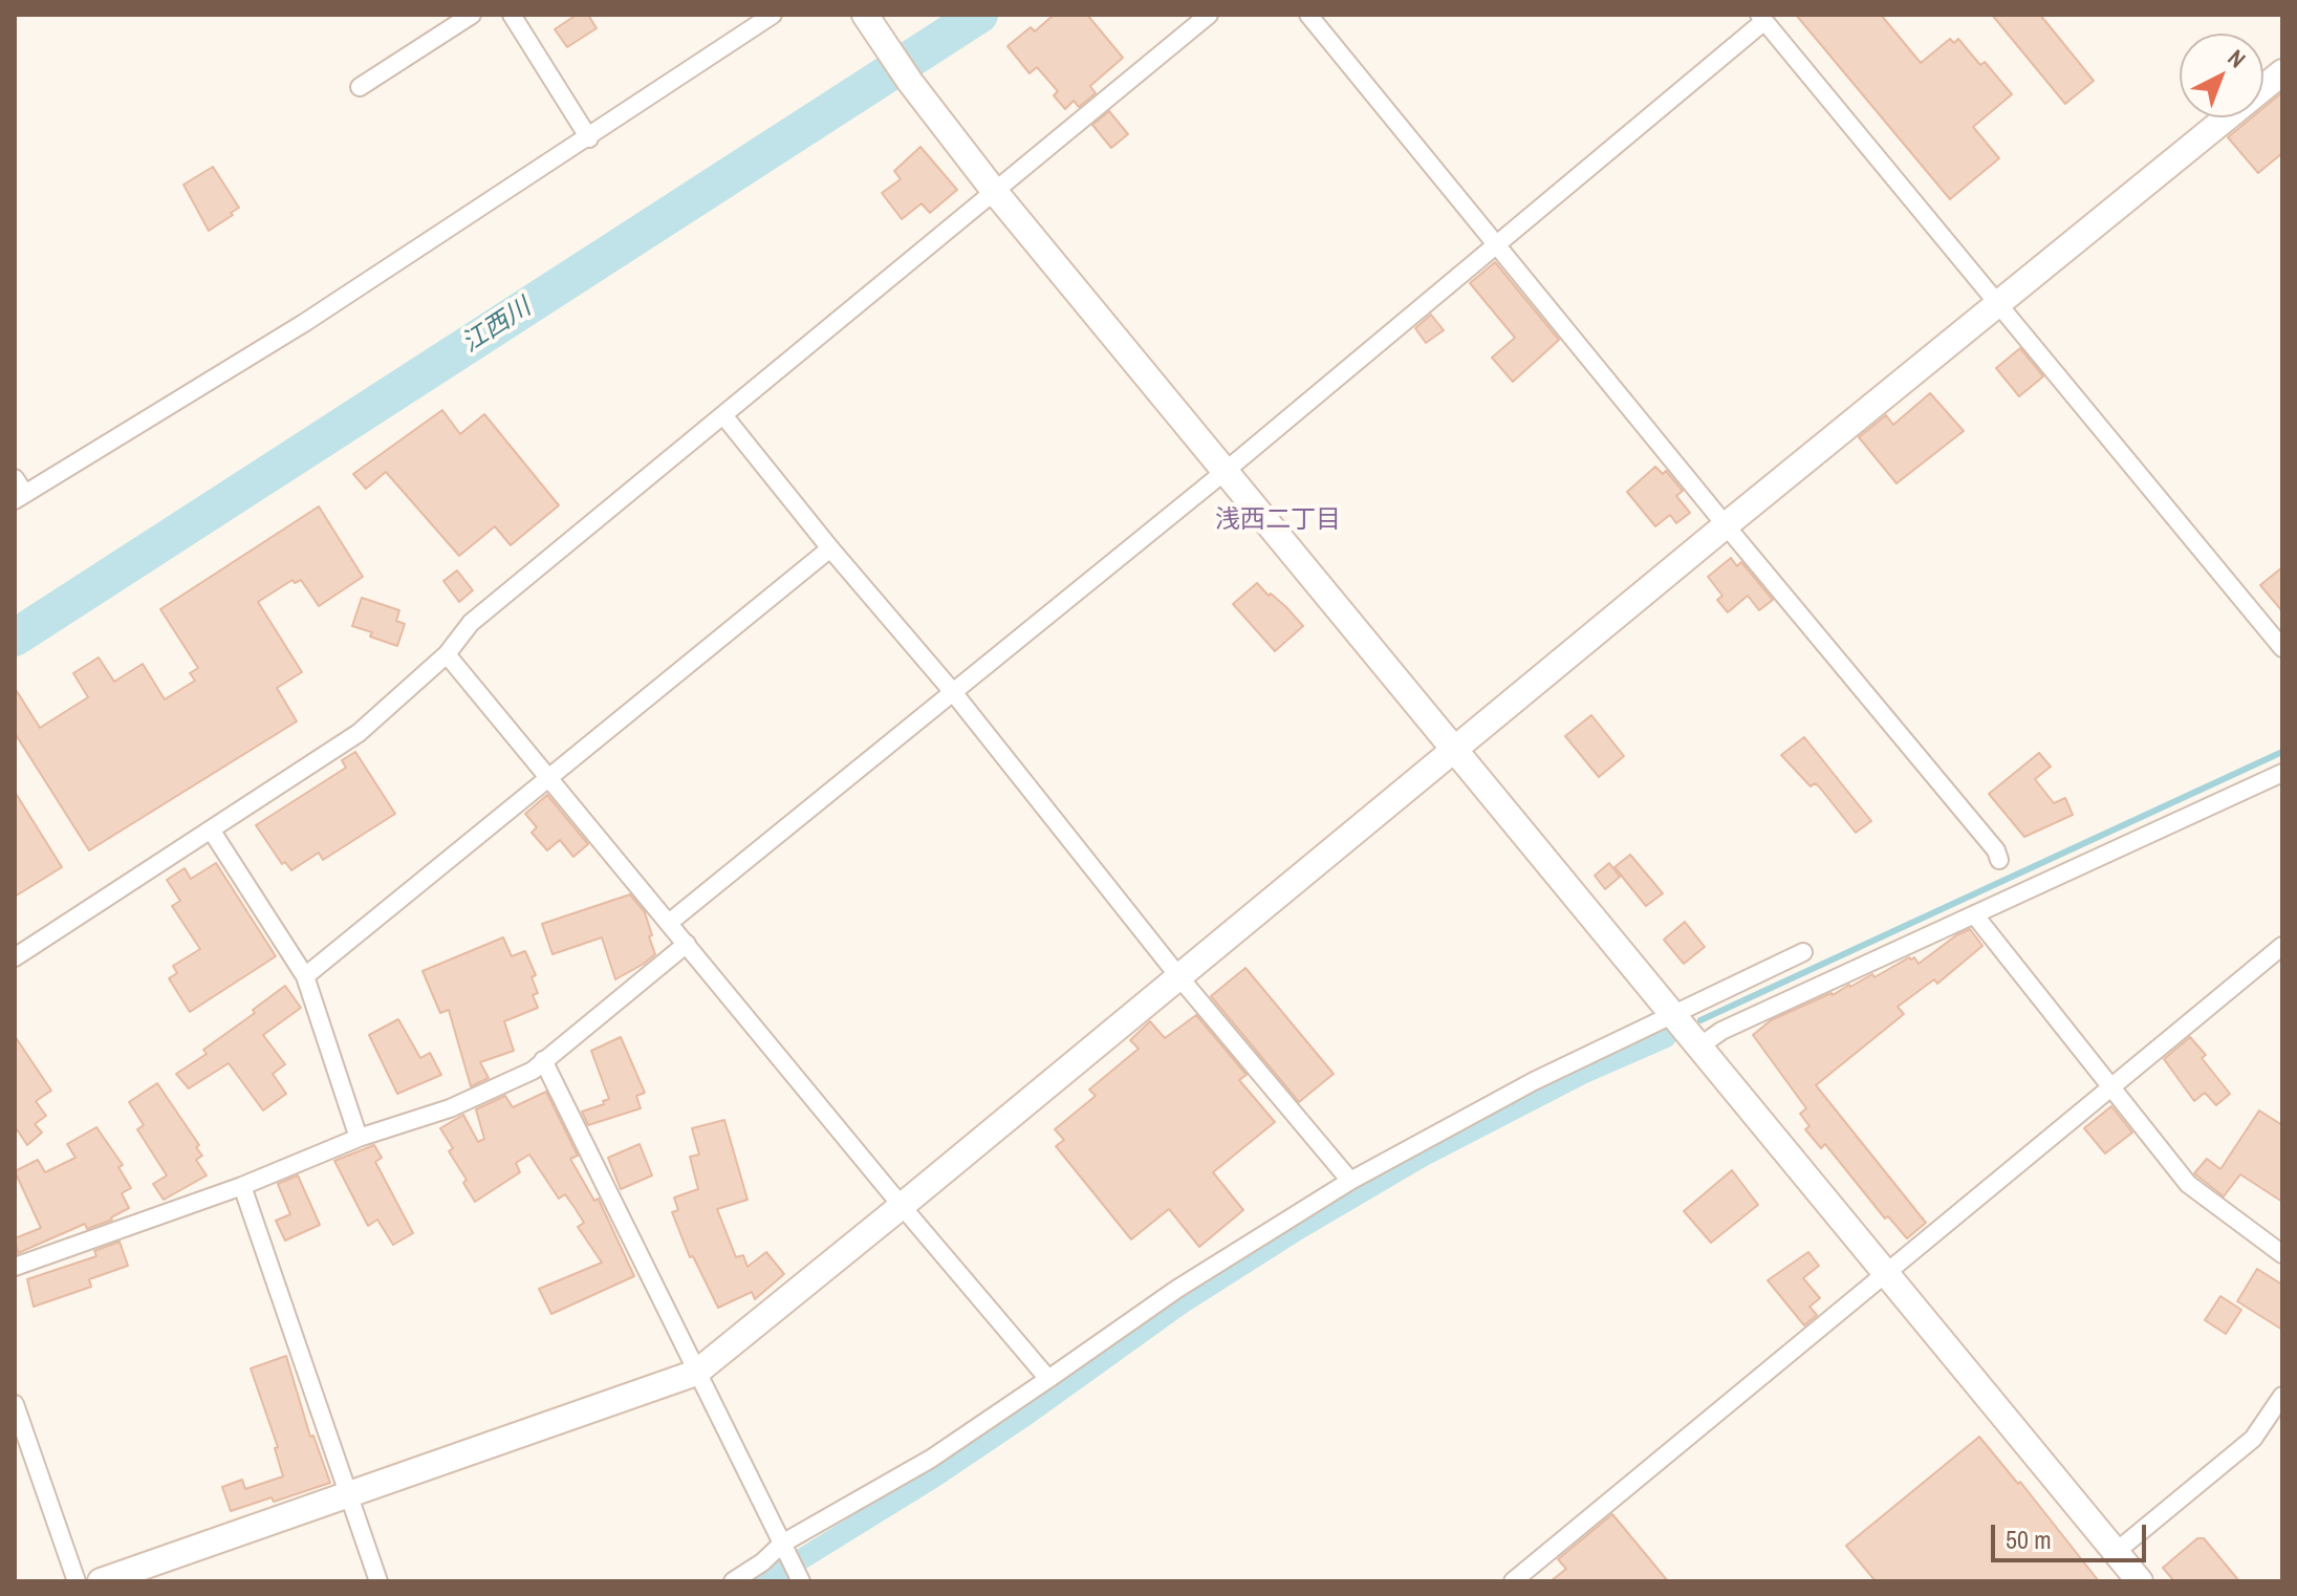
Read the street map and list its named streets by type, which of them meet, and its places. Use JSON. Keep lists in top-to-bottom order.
{
  "districts": ["浅西二丁目"],
  "water": ["江西川"],
  "scale_bar": "50 m",
  "north": "top right"
}
